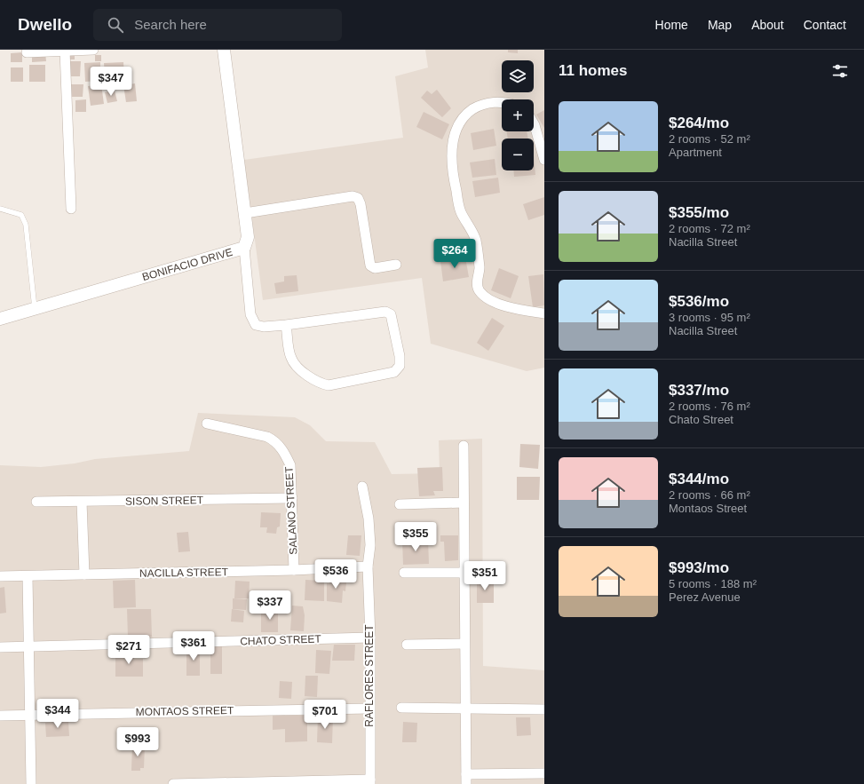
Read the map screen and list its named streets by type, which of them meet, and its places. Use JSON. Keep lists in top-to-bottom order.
{
  "streets": {
    "street": [
      "BONIFACIO DRIVE",
      "SISON STREET",
      "SALANO STREET",
      "NACILLA STREET",
      "CHATO STREET",
      "RAFLORES STREET",
      "MONTAOS STREET"
    ]
  },
  "crossings": [
    ["SISON STREET", "SALANO STREET"],
    ["SALANO STREET", "NACILLA STREET"],
    ["NACILLA STREET", "RAFLORES STREET"],
    ["CHATO STREET", "RAFLORES STREET"],
    ["RAFLORES STREET", "MONTAOS STREET"]
  ],
  "page": {
    "header": "Dwello",
    "search": "Search here",
    "nav": [
      "Home",
      "Map",
      "About",
      "Contact"
    ],
    "heading": "11 homes",
    "map_buttons": ["+", "−"],
    "price": [
      "$347",
      "$264",
      "$355",
      "$536",
      "$351",
      "$337",
      "$361",
      "$271",
      "$344",
      "$701",
      "$993"
    ],
    "list": [
      {
        "name": "$264/mo",
        "note": "2 rooms · 52 m² · Apartment"
      },
      {
        "name": "$355/mo",
        "note": "2 rooms · 72 m² · Nacilla Street"
      },
      {
        "name": "$536/mo",
        "note": "3 rooms · 95 m² · Nacilla Street"
      },
      {
        "name": "$337/mo",
        "note": "2 rooms · 76 m² · Chato Street"
      },
      {
        "name": "$344/mo",
        "note": "2 rooms · 66 m² · Montaos Street"
      },
      {
        "name": "$993/mo",
        "note": "5 rooms · 188 m² · Perez Avenue"
      }
    ]
  }
}
